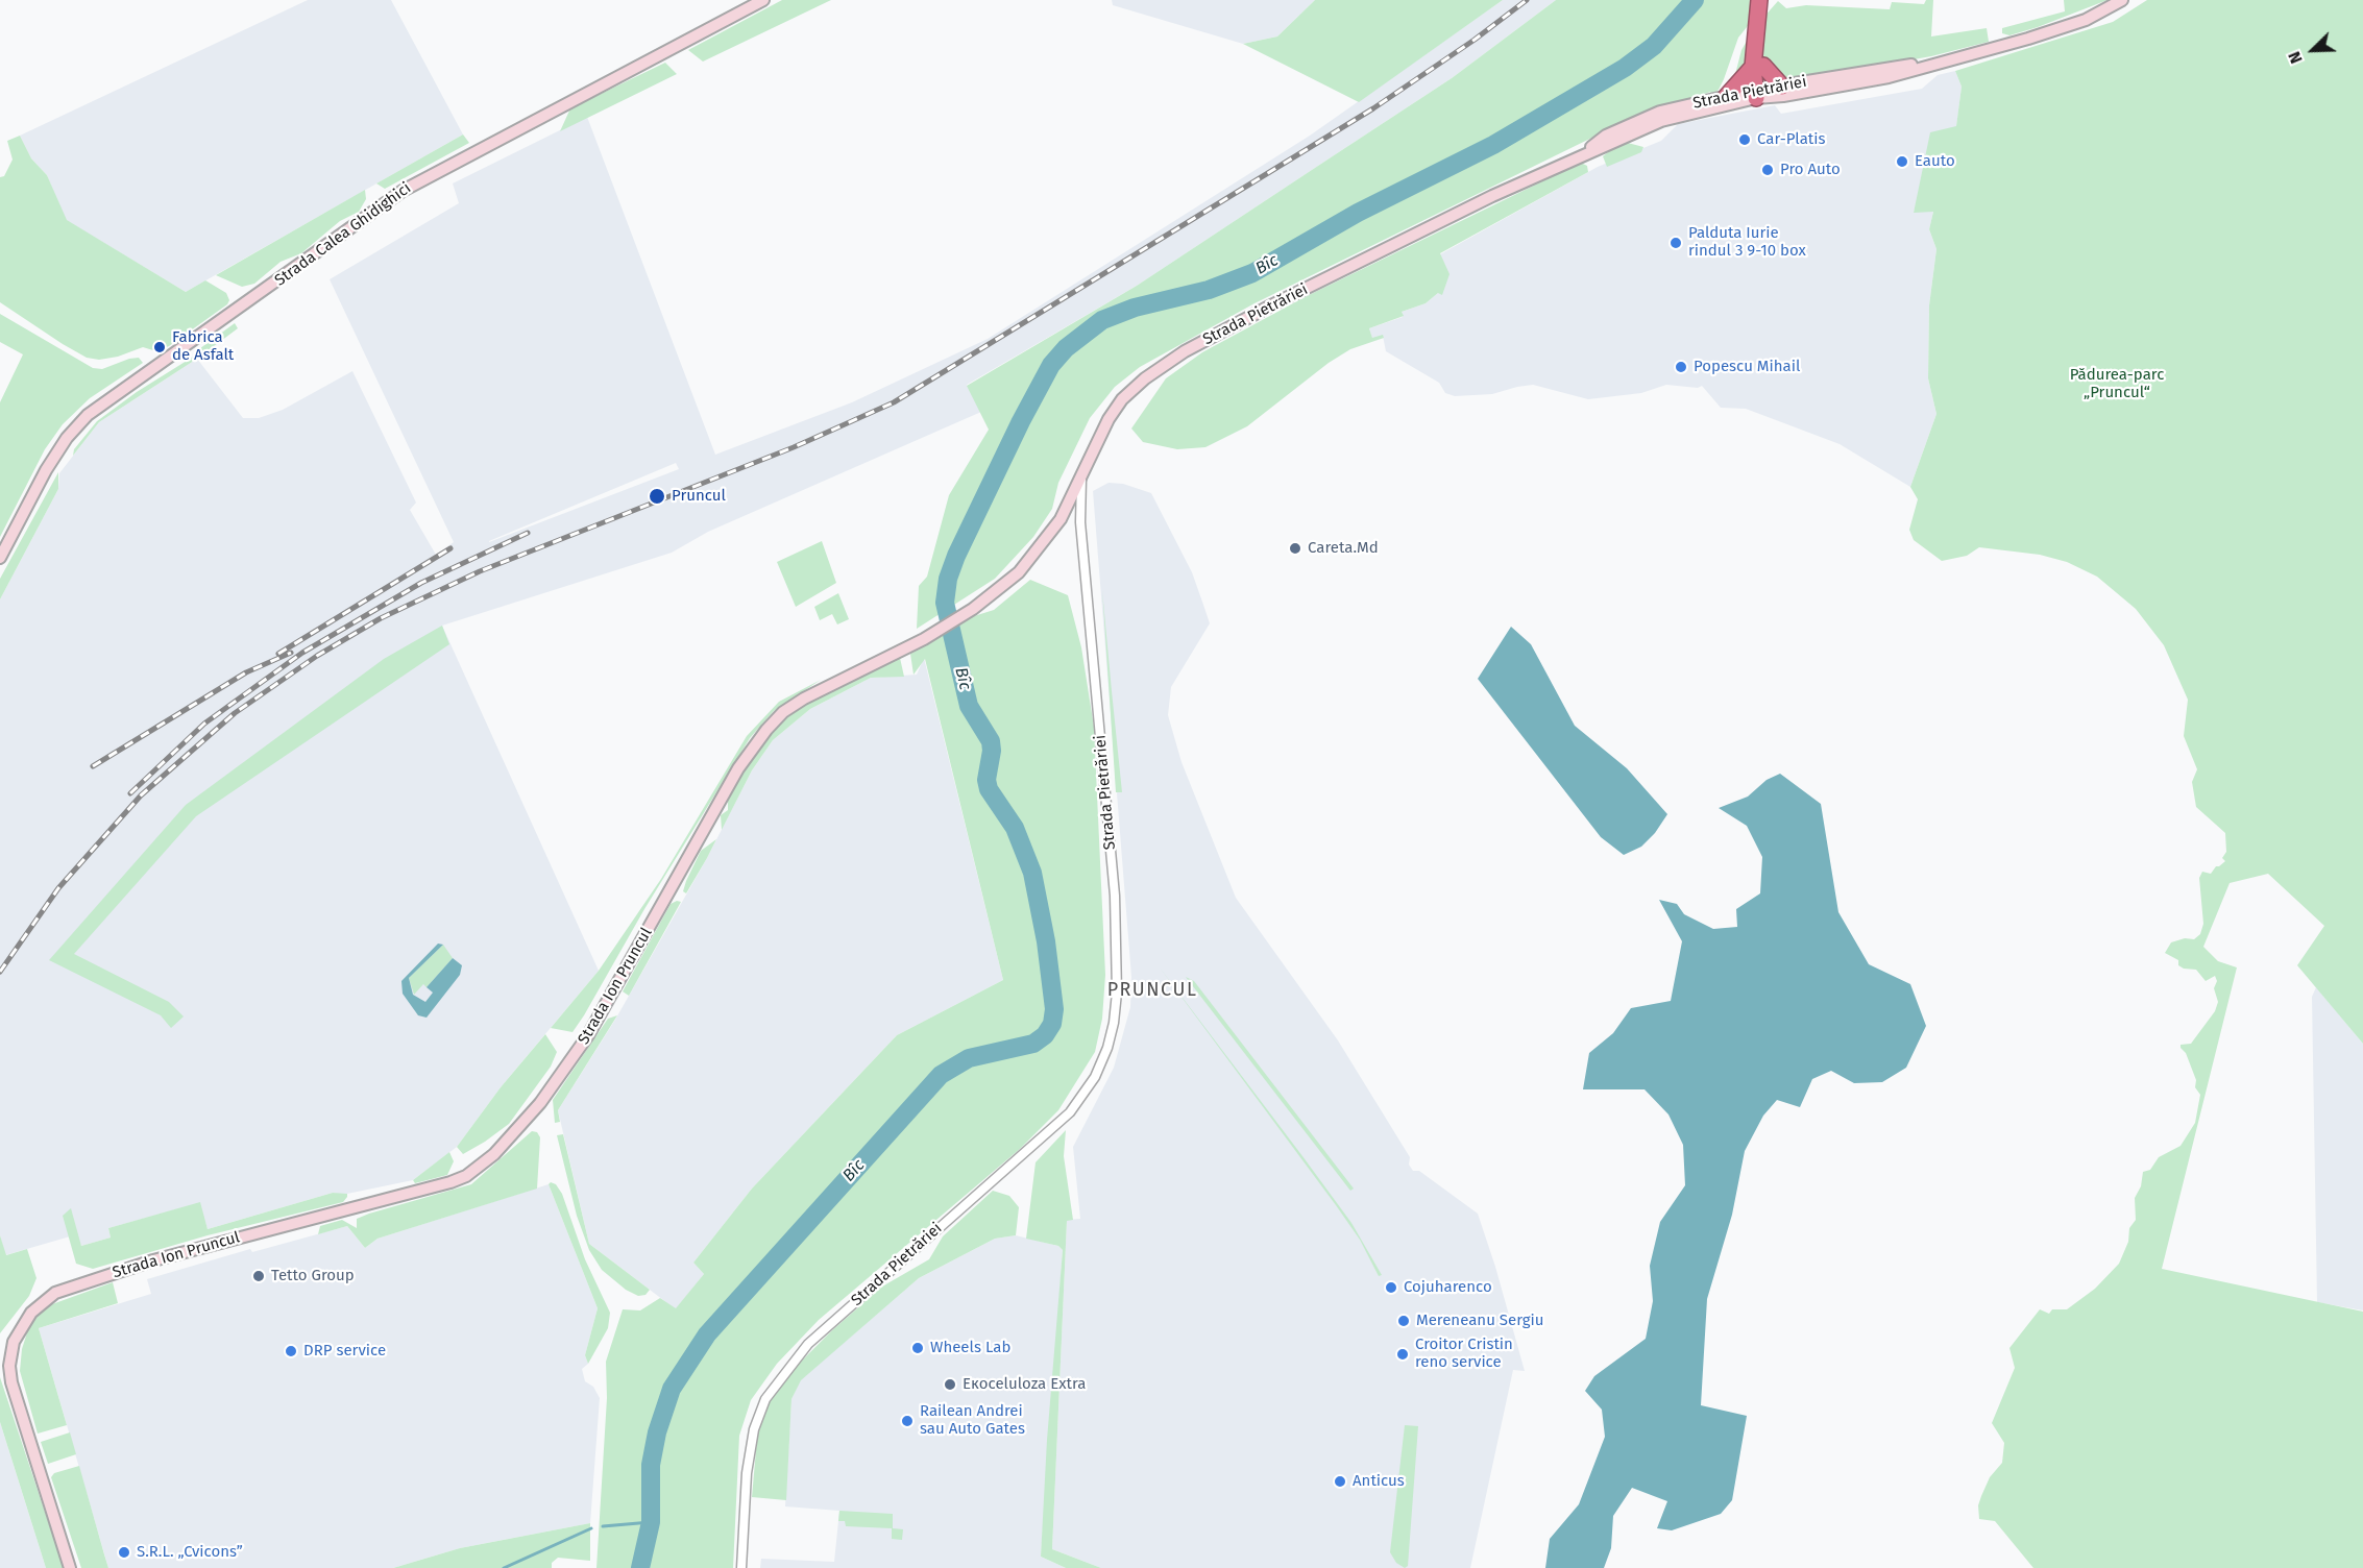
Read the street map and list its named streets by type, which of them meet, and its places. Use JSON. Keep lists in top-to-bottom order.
{
  "streets": {
    "street": ["Strada Pietrăriei", "Strada Calea Ghidighici", "Strada Ion Pruncul"]
  },
  "crossings": [
    ["Strada Pietrăriei", "Strada Ion Pruncul"]
  ],
  "districts": ["PRUNCUL"],
  "water": ["Bîc"],
  "parks": ["Pădurea-parc „Pruncul“"],
  "places": [
    "Car-Platis",
    "Eauto",
    "Pro Auto",
    "Palduta Iurie rindul 3 9-10 box",
    "Fabrica de Asfalt",
    "Popescu Mihail",
    "Pruncul",
    "Careta.Md",
    "Tetto Group",
    "Cojuharenco",
    "Mereneanu Sergiu",
    "Wheels Lab",
    "DRP service",
    "Croitor Cristin reno service",
    "Eкoceluloza Extra",
    "Railean Andrei sau Auto Gates",
    "Anticus",
    "S.R.L. „Cvicons”"
  ],
  "north": "bottom left"
}
